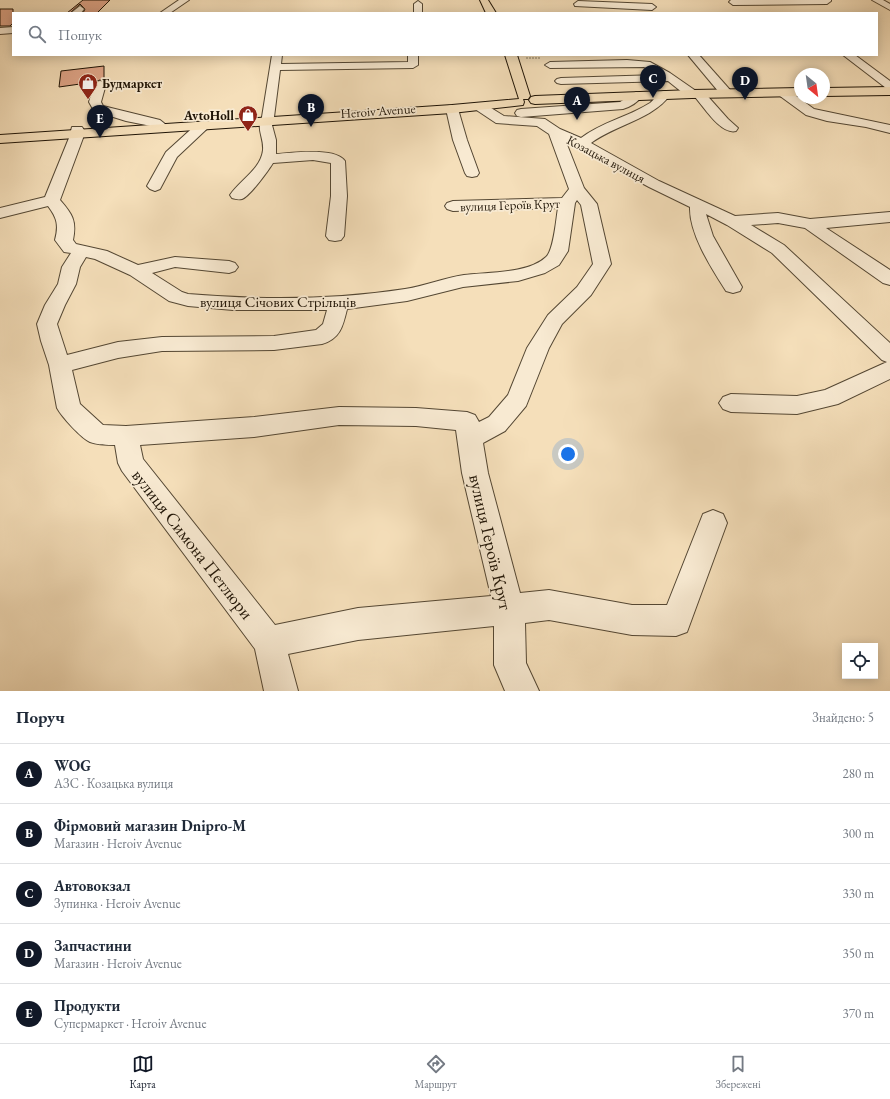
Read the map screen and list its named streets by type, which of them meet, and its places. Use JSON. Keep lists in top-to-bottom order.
{
  "streets": {
    "main road": ["Heroiv Avenue"],
    "street": [
      "Козацька вулиця",
      "вулиця Героїв Крут",
      "вулиця Січових Стрільців",
      "вулиця Симона Петлюри"
    ]
  },
  "crossings": [
    ["Heroiv Avenue", "Козацька вулиця"],
    ["вулиця Героїв Крут", "вулиця Січових Стрільців"]
  ],
  "places": {
    "shop": ["Будмаркет", "AvtoHoll"]
  },
  "north": "bottom right",
  "page": {
    "search": "Пошук",
    "pins": [
      "C",
      "D",
      "A",
      "B",
      "E"
    ],
    "heading": ["Поруч", "Знайдено: 5"],
    "list": [
      {
        "mark": "A",
        "name": "WOG",
        "note": "АЗС · Козацька вулиця",
        "value": "280 m"
      },
      {
        "mark": "B",
        "name": "Фірмовий магазин Dnipro-M",
        "note": "Магазин · Heroiv Avenue",
        "value": "300 m"
      },
      {
        "mark": "C",
        "name": "Автовокзал",
        "note": "Зупинка · Heroiv Avenue",
        "value": "330 m"
      },
      {
        "mark": "D",
        "name": "Запчастини",
        "note": "Магазин · Heroiv Avenue",
        "value": "350 m"
      },
      {
        "mark": "E",
        "name": "Продукти",
        "note": "Супермаркет · Heroiv Avenue",
        "value": "370 m"
      }
    ],
    "nav": ["Карта", "Маршрут", "Збережені"]
  }
}
